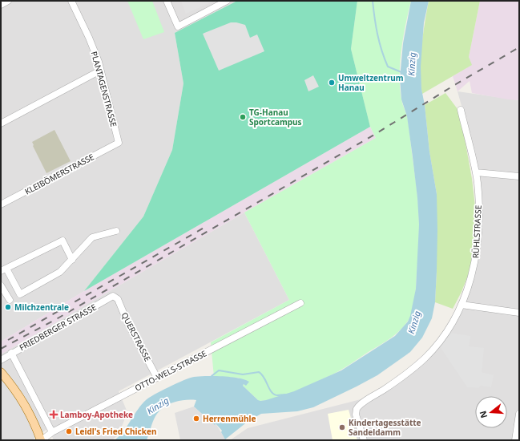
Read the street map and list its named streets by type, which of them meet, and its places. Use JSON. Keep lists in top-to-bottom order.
{
  "streets": {
    "street": [
      "PLANTAGENSTRASSE",
      "KLEIBÖMERSTRASSE",
      "RÜHLSTRASSE",
      "FRIEDBERGER STRASSE",
      "QUERSTRASSE",
      "OTTO-WELS-STRASSE"
    ]
  },
  "crossings": [
    ["PLANTAGENSTRASSE", "KLEIBÖMERSTRASSE"],
    ["FRIEDBERGER STRASSE", "QUERSTRASSE"],
    ["QUERSTRASSE", "OTTO-WELS-STRASSE"]
  ],
  "water": ["Kinzig"],
  "places": {
    "other": [
      "Umweltzentrum Hanau",
      "TG-Hanau Sportcampus",
      "Milchzentrale",
      "Herrenmühle",
      "Kindertagesstätte Sandeldamm",
      "Leidl's Fried Chicken"
    ],
    "health": ["Lamboy-Apotheke"]
  },
  "north": "left"
}
